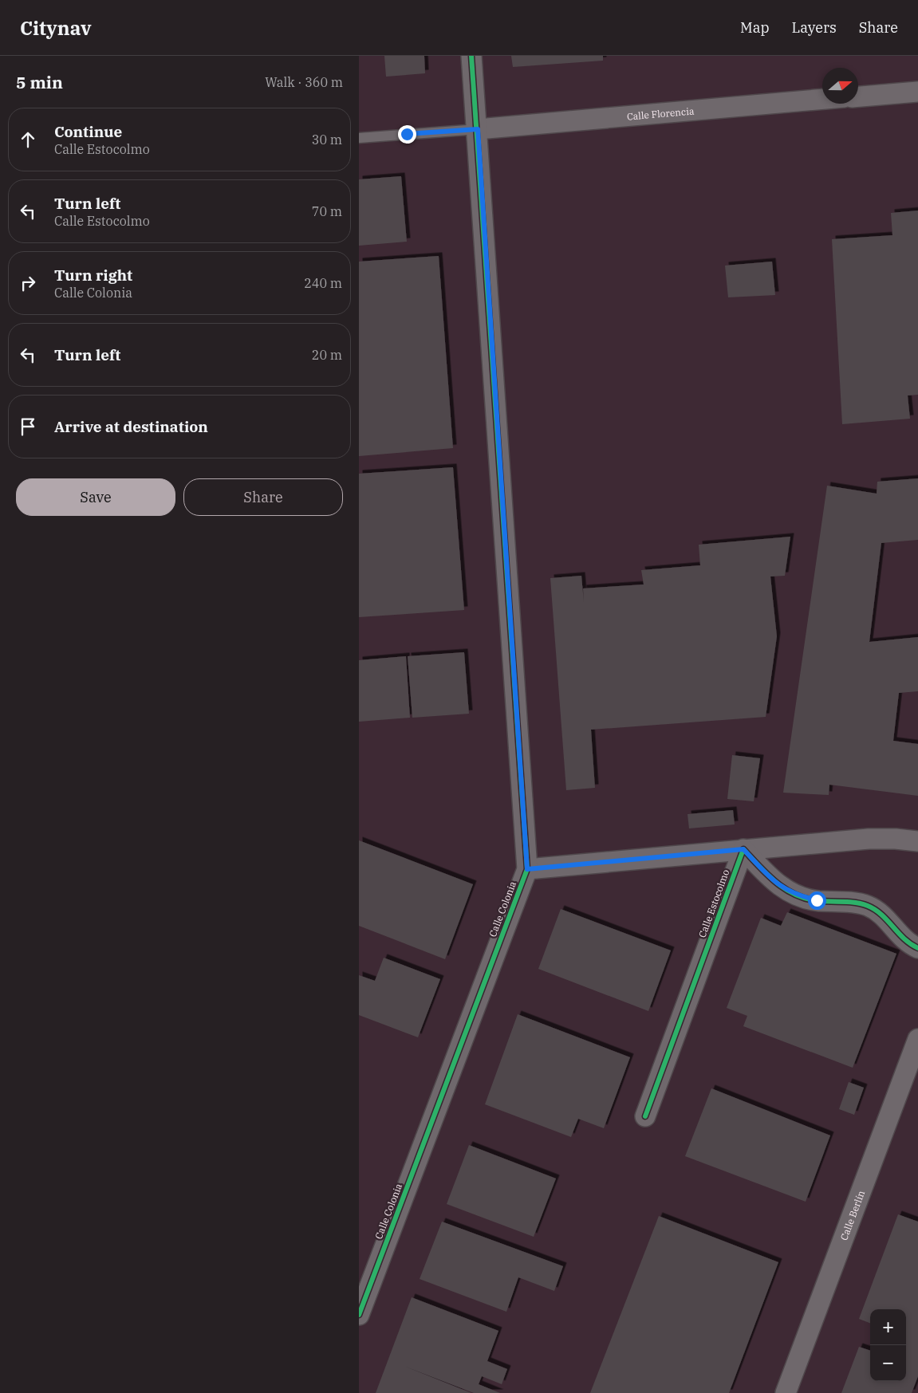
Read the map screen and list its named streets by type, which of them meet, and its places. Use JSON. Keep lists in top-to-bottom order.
{
  "streets": {
    "street": [
      "Calle Florencia",
      "Calle Estocolmo",
      "Calle Colonia",
      "Calle Berlín"
    ]
  },
  "crossings": [
    ["Calle Florencia", "Calle Colonia"]
  ],
  "north": "right",
  "page": {
    "header": "Citynav",
    "nav": ["Map", "Layers", "Share"],
    "heading": ["5 min", "Walk · 360 m"],
    "list": [
      ["Continue", "Calle Estocolmo", "30 m"],
      ["Turn left", "Calle Estocolmo", "70 m"],
      ["Turn right", "Calle Colonia", "240 m"],
      ["Turn left", "20 m"],
      "Arrive at destination"
    ],
    "buttons": ["Save", "Share"],
    "map_buttons": ["+", "−"]
  }
}
